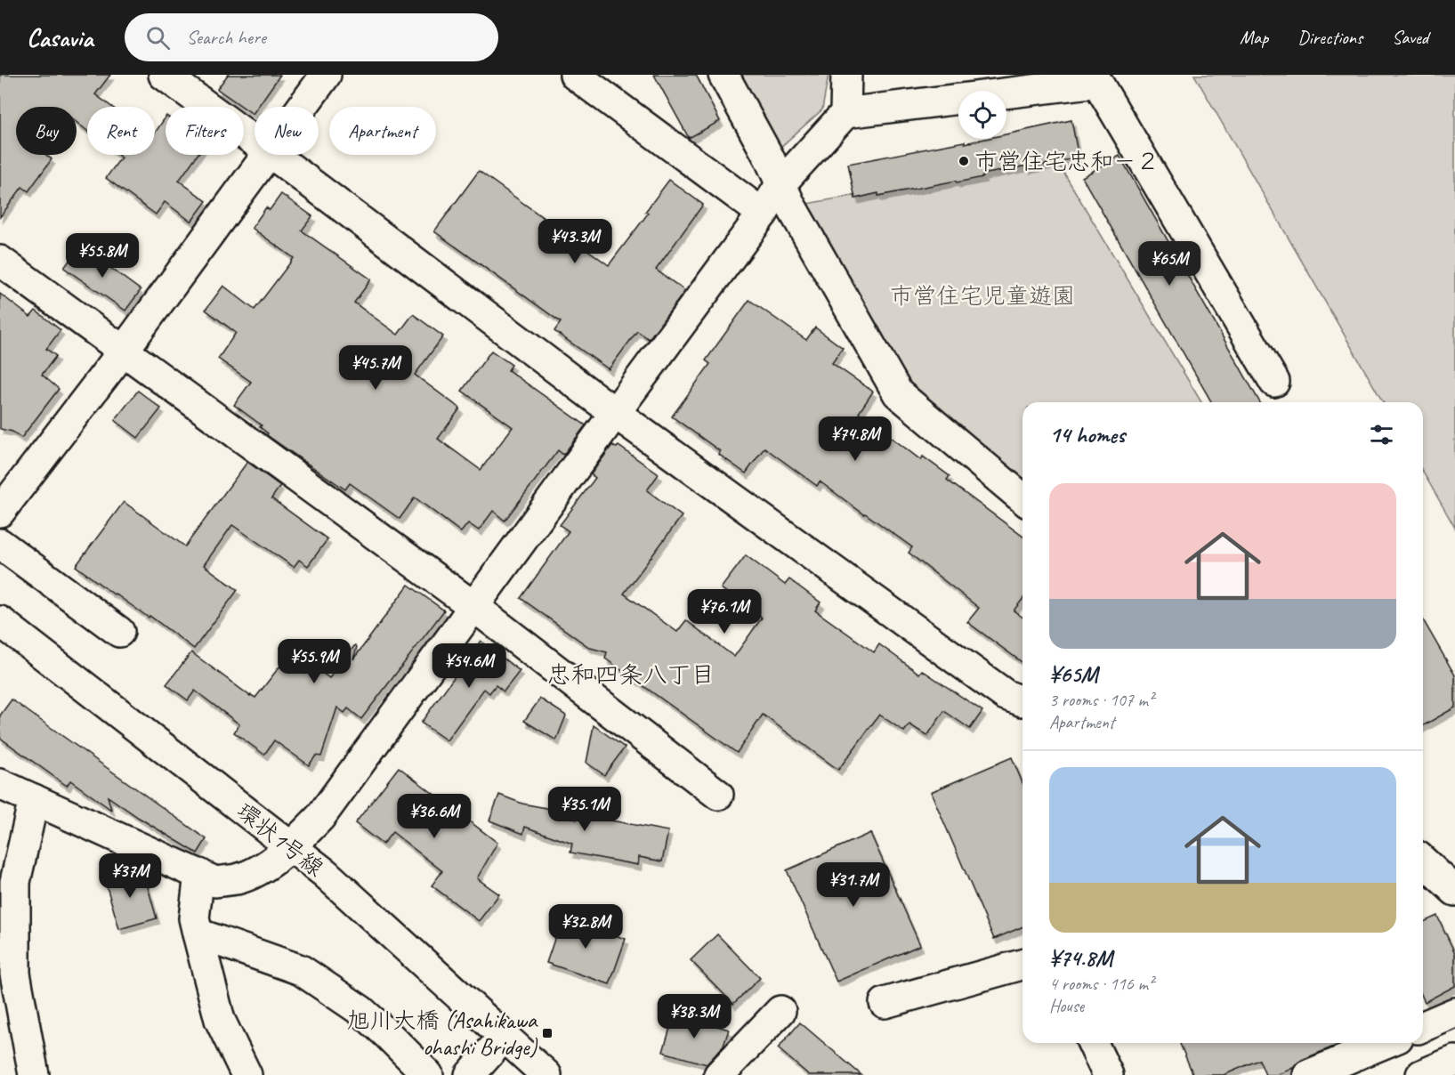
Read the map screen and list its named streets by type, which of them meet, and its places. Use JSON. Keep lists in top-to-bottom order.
{
  "streets": {
    "main road": ["環状1号線"]
  },
  "districts": ["忠和四条八丁目"],
  "parks": ["市営住宅児童遊園"],
  "places": {
    "other": ["市営住宅忠和－２"],
    "transit": ["旭川大橋 (Asahikawa ohashi Bridge)"]
  },
  "page": {
    "header": "Casavia",
    "search": "Search here",
    "nav": ["Map", "Directions", "Saved"],
    "chip": [
      "Buy",
      "Rent",
      "Filters",
      "New",
      "Apartment"
    ],
    "price": [
      "¥43.3M",
      "¥55.8M",
      "¥65M",
      "¥45.7M",
      "¥74.8M",
      "¥76.1M",
      "¥55.9M",
      "¥54.6M",
      "¥35.1M",
      "¥36.6M",
      "¥37M",
      "¥31.7M",
      "¥32.8M",
      "¥38.3M"
    ],
    "heading": "14 homes",
    "list": [
      {
        "name": "¥65M",
        "note": "3 rooms · 107 m² · Apartment"
      },
      {
        "name": "¥74.8M",
        "note": "4 rooms · 116 m² · House"
      }
    ]
  }
}
